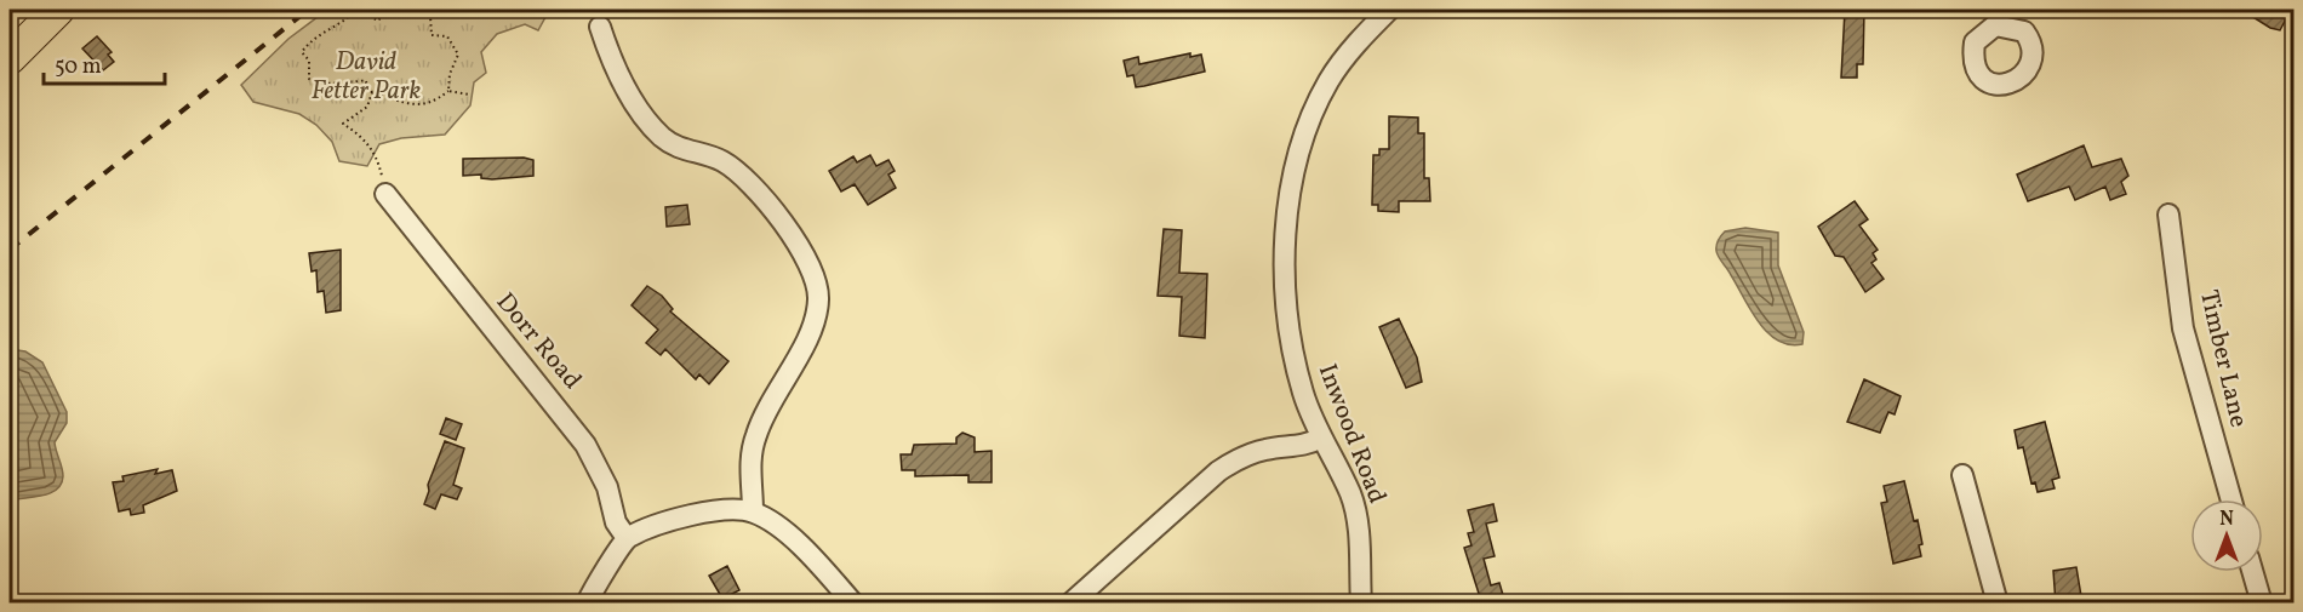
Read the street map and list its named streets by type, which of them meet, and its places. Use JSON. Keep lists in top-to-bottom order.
{
  "streets": {
    "street": ["Dorr Road", "Timber Lane", "Inwood Road"]
  },
  "parks": ["David Fetter Park"],
  "scale_bar": "50 m",
  "north": "top"
}
